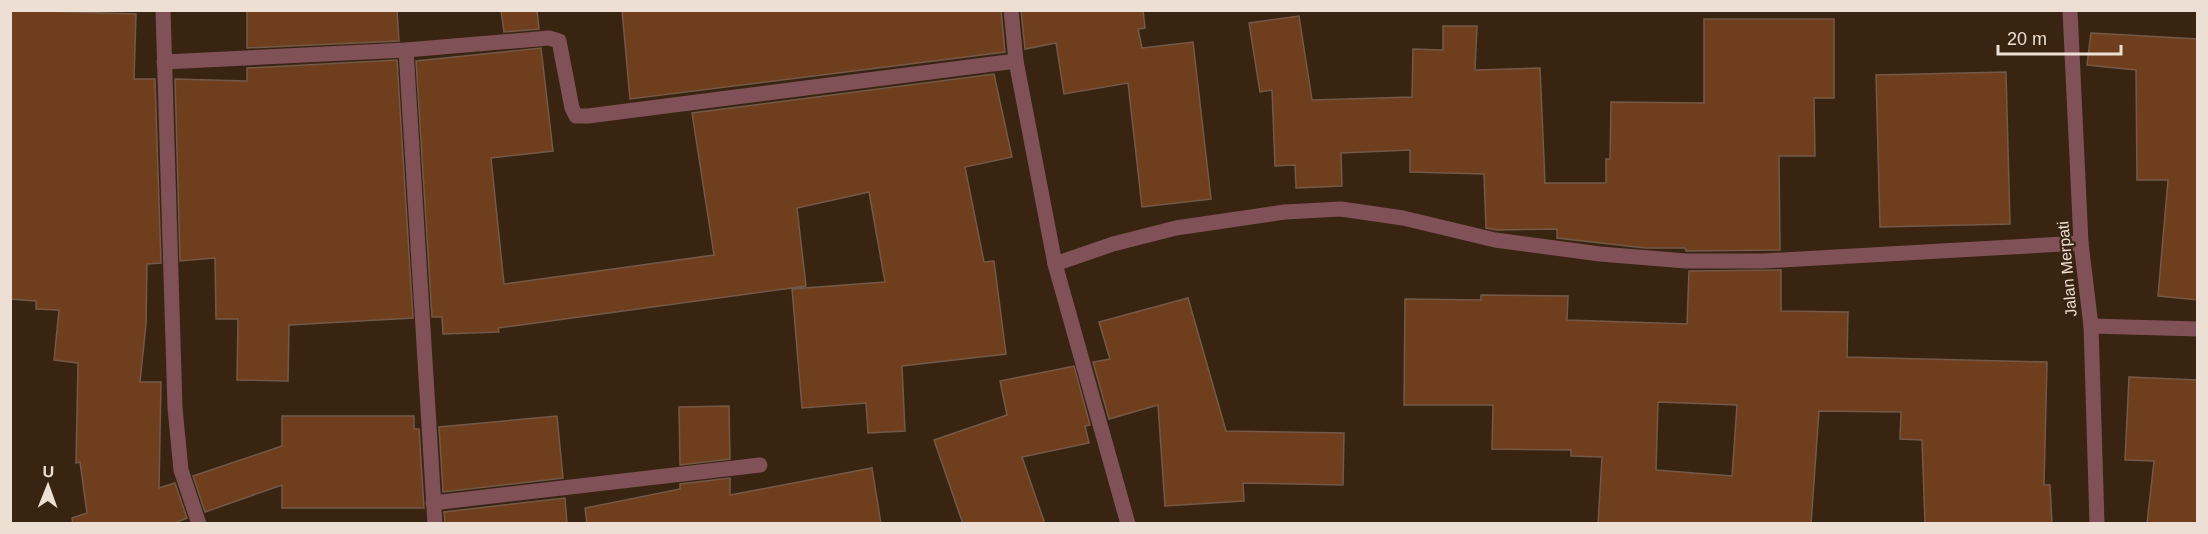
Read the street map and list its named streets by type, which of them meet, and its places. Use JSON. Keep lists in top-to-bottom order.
{
  "streets": {
    "street": ["Jalan Merpati"]
  },
  "scale_bar": "20 m",
  "north": "top"
}
